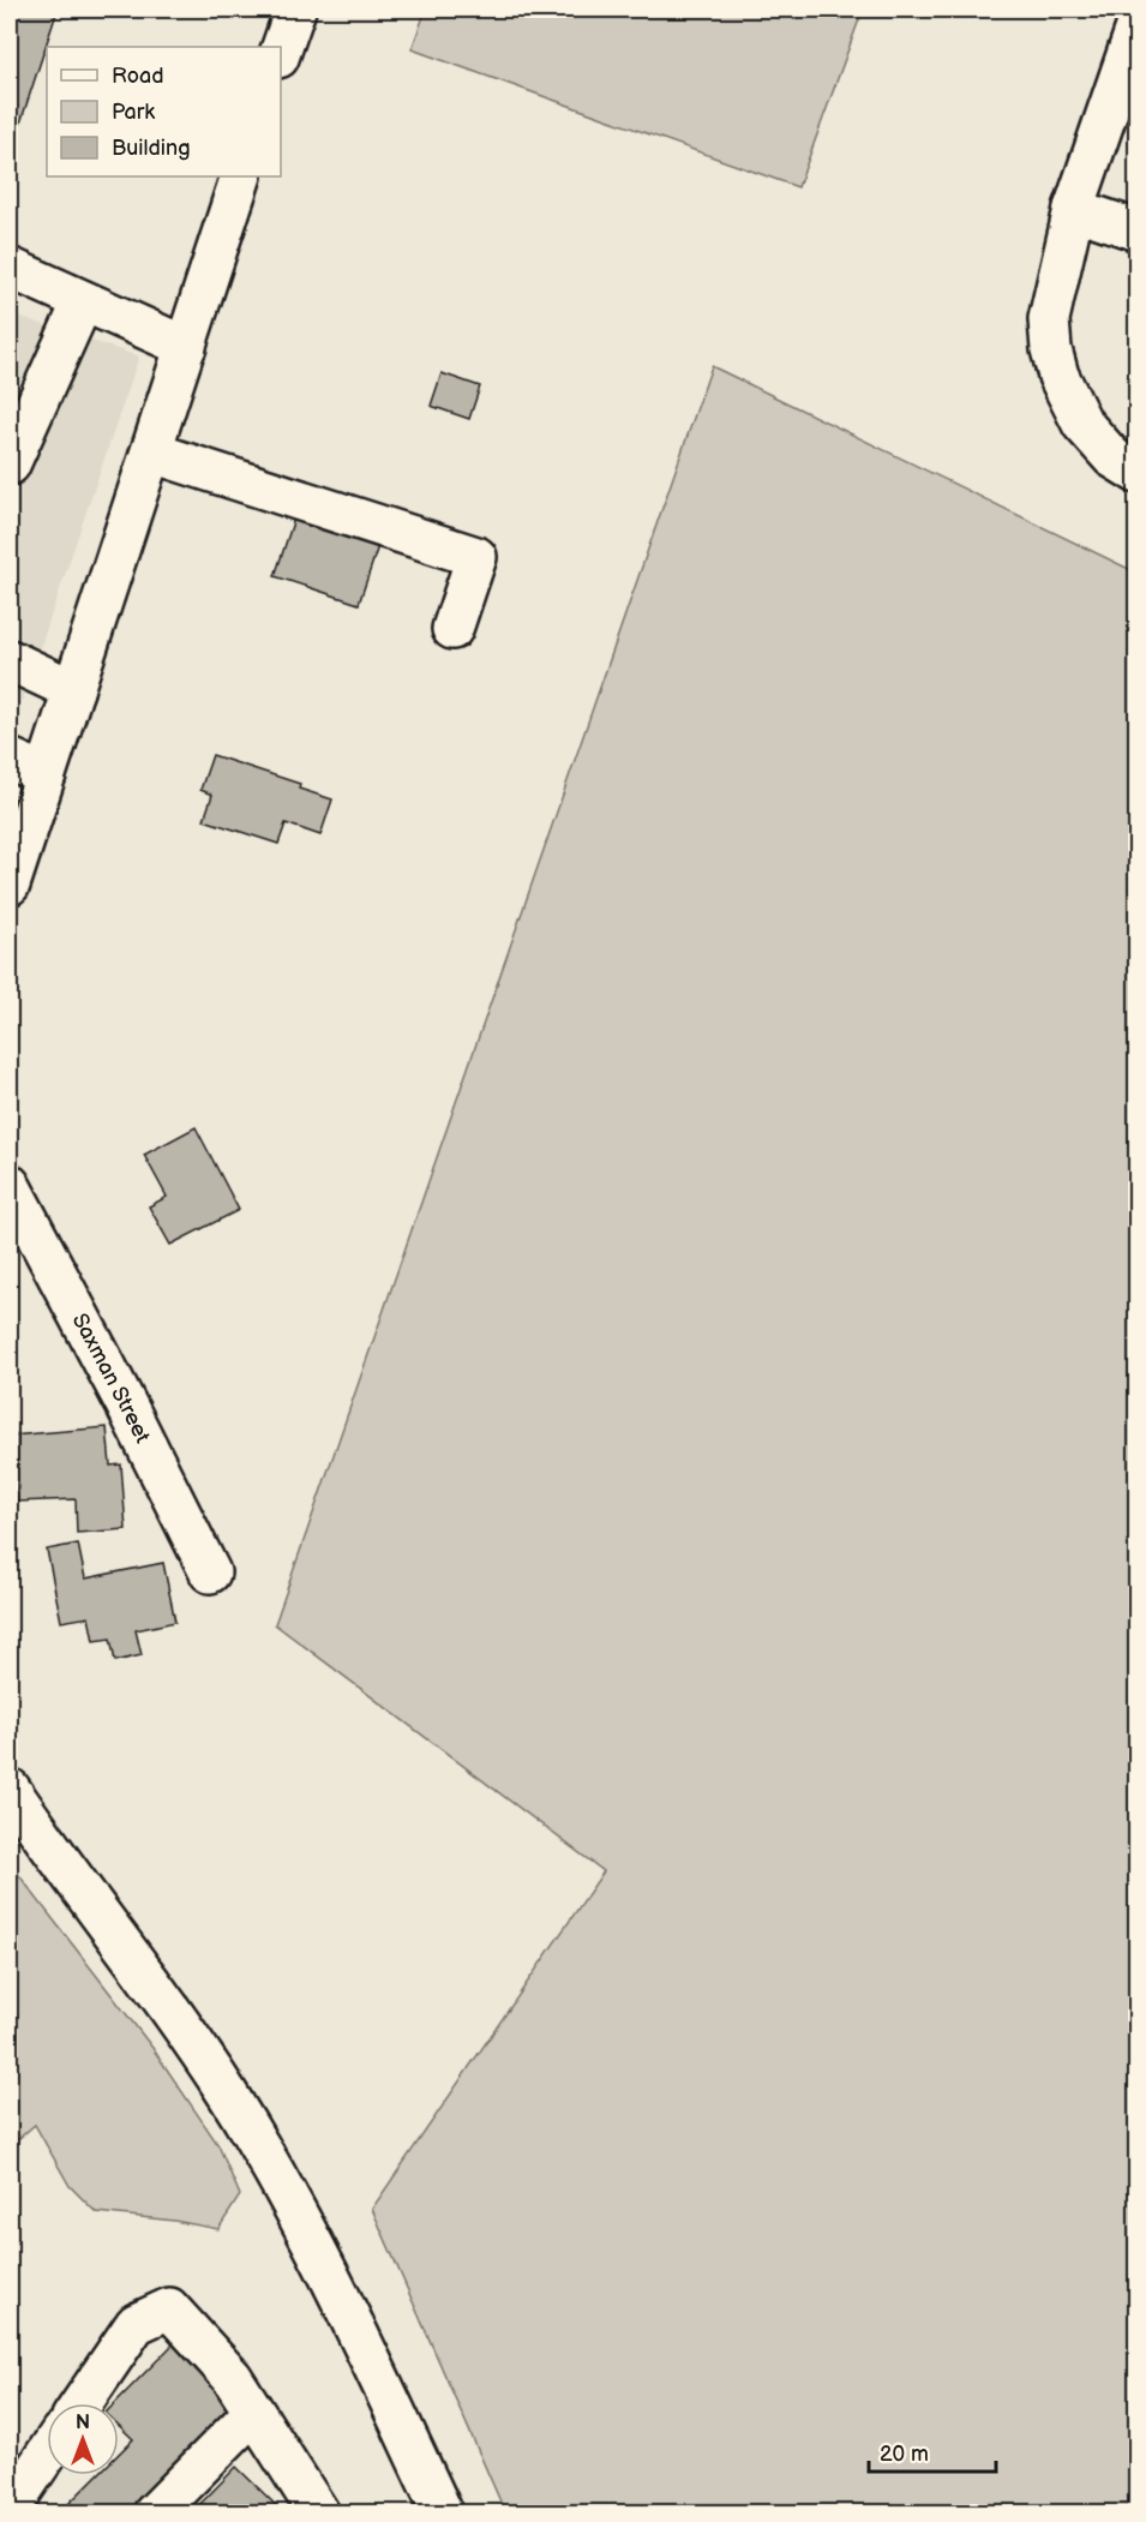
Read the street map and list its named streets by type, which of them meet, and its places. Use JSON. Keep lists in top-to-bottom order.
{
  "streets": {
    "street": ["Saxman Street"]
  },
  "legend": ["Road", "Park", "Building"],
  "scale_bar": "20 m",
  "north": "top"
}
